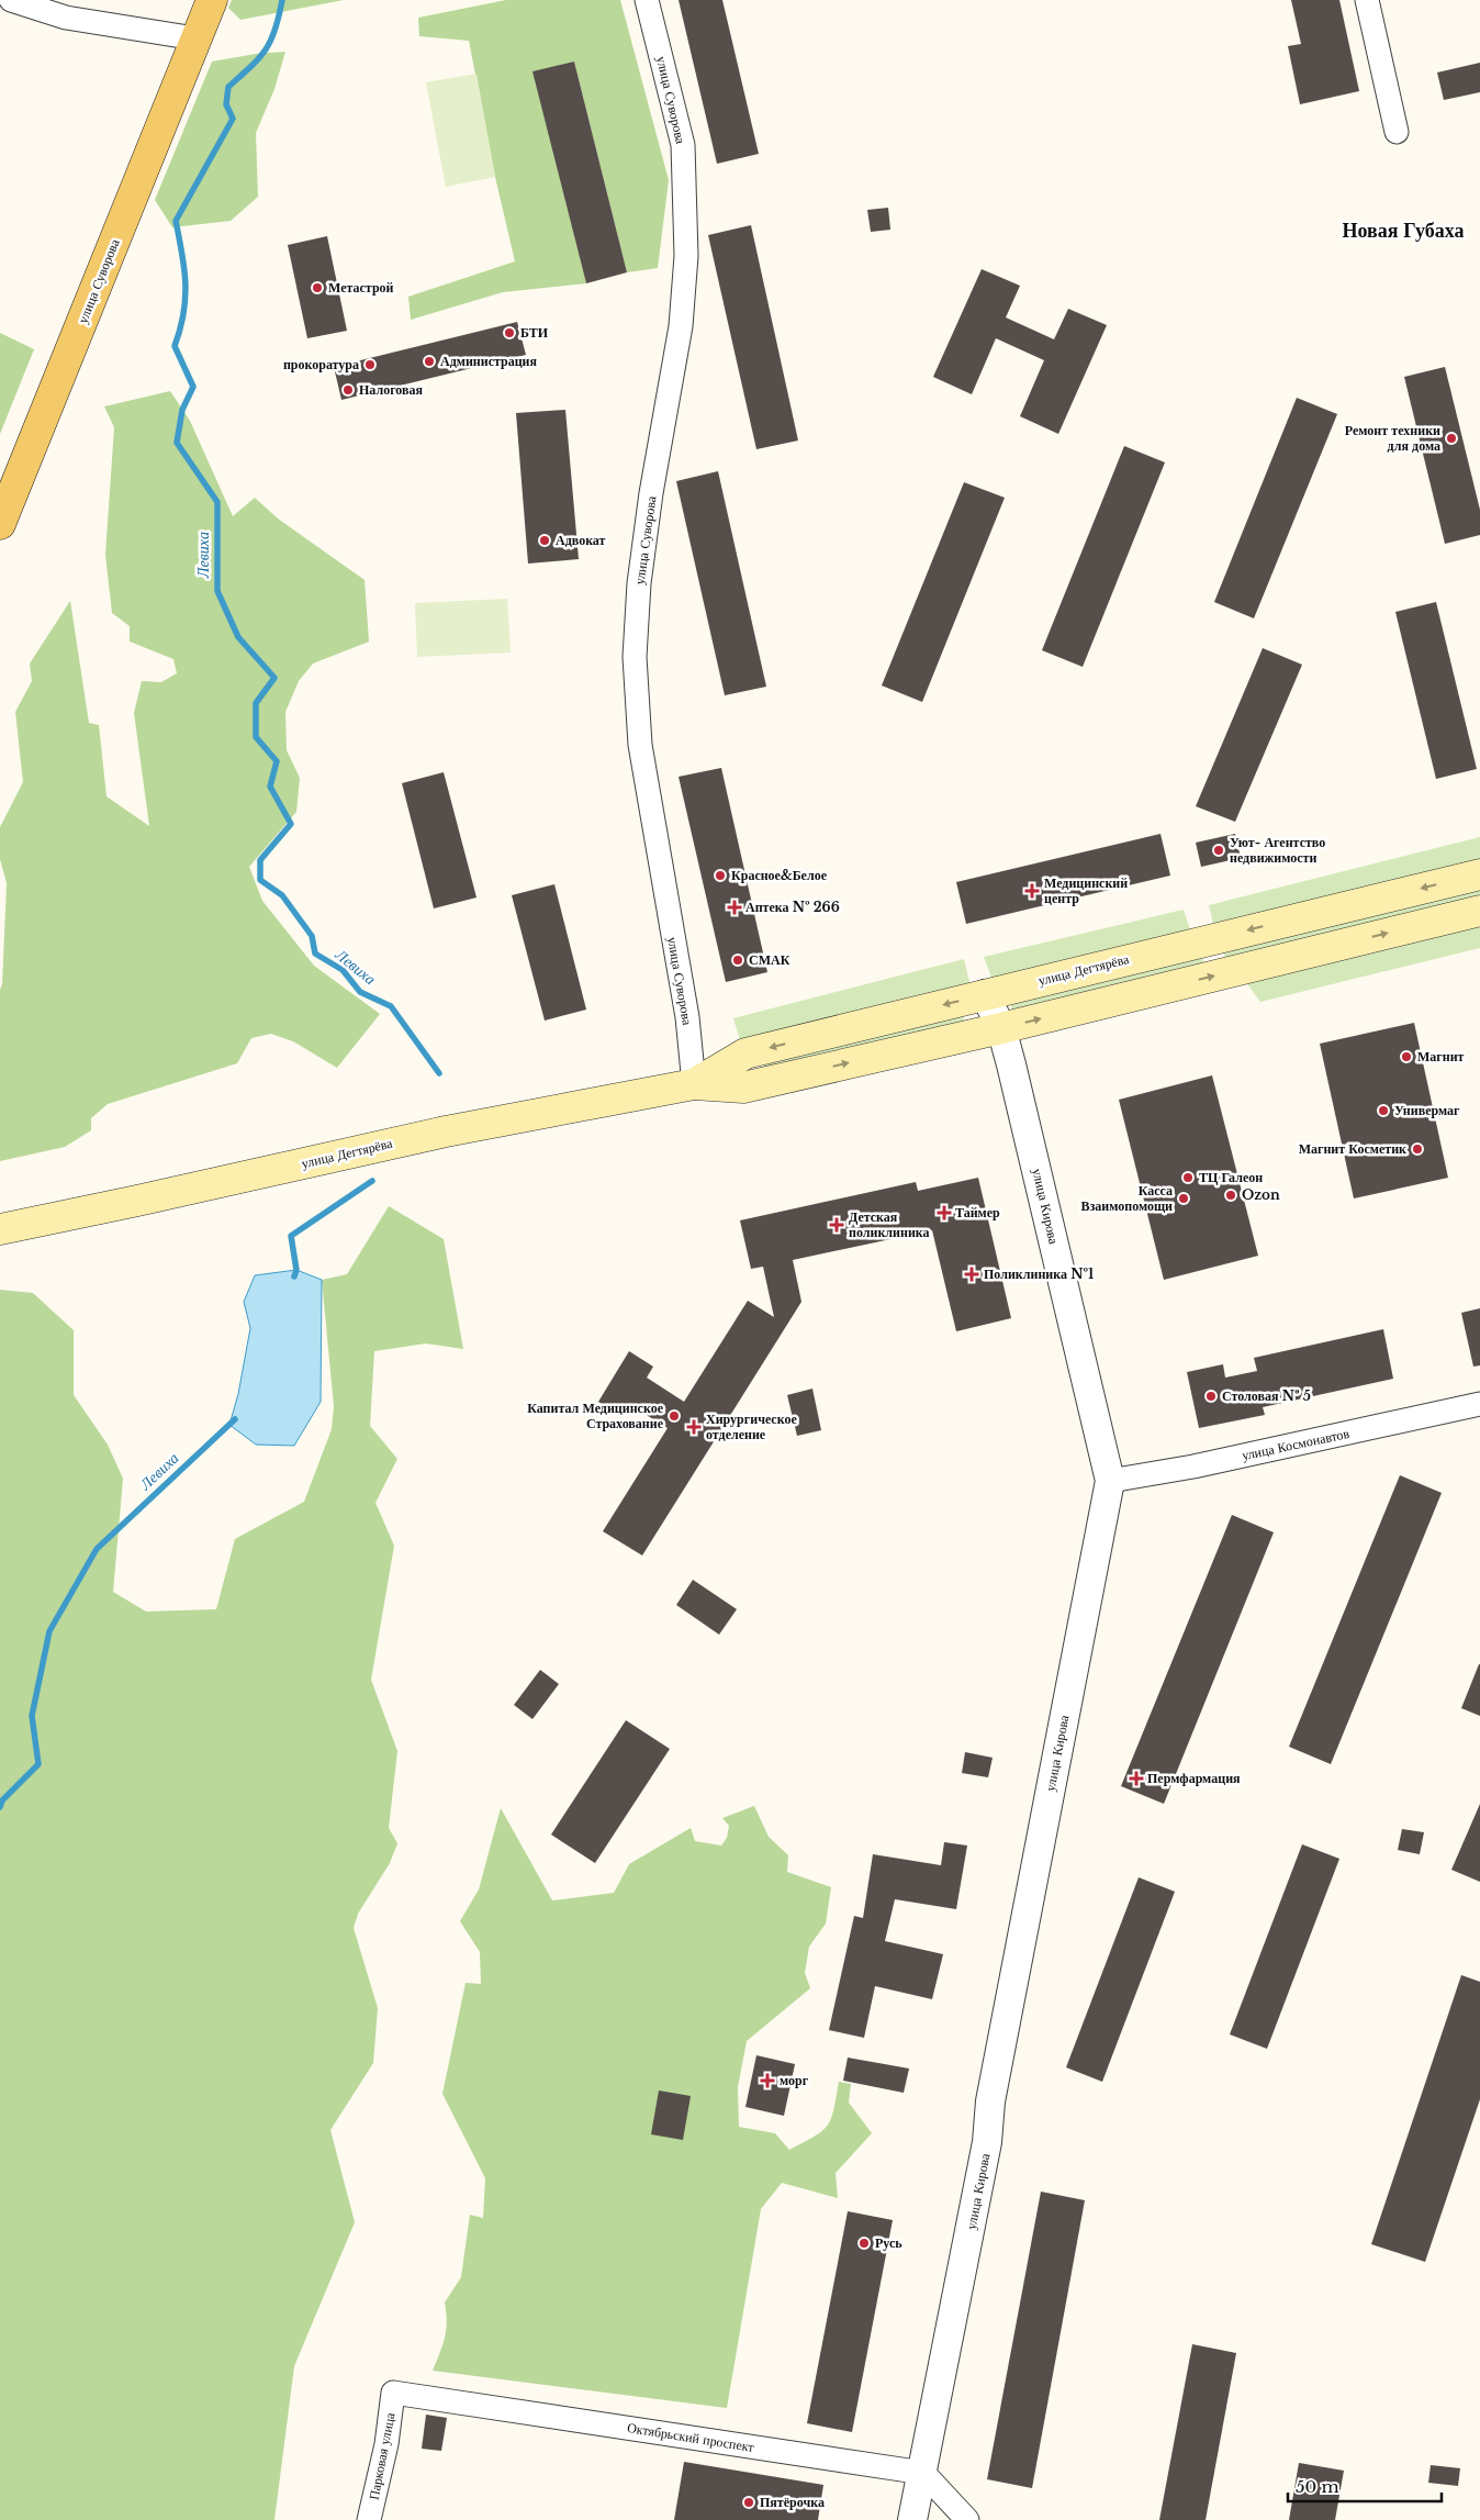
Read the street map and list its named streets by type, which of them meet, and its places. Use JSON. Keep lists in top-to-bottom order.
{
  "streets": {
    "main road": ["улица Суворова", "улица Дегтярёва"],
    "street": [
      "улица Кирова",
      "улица Космонавтов",
      "Октябрьский проспект",
      "Парковая улица"
    ]
  },
  "crossings": [
    ["улица Суворова", "улица Дегтярёва"],
    ["улица Дегтярёва", "улица Кирова"],
    ["улица Кирова", "улица Космонавтов"],
    ["улица Кирова", "Октябрьский проспект"],
    ["Октябрьский проспект", "Парковая улица"]
  ],
  "districts": ["Новая Губаха"],
  "water": ["Левиха"],
  "places": {
    "other": [
      "Метастрой",
      "БТИ",
      "Администрация",
      "прокоратура",
      "Налоговая",
      "Ремонт техники для дома",
      "Адвокат",
      "Уют- Агентство недвижимости",
      "Красное&Белое",
      "СМАК",
      "Магнит",
      "Универмаг",
      "Магнит Косметик",
      "ТЦ Галеон",
      "Ozon",
      "Касса Взаимопомощи",
      "Столовая № 5",
      "Капитал Медицинское Страхование",
      "Русь",
      "Пятёрочка"
    ],
    "health": [
      "Медицинский центр",
      "Аптека № 266",
      "Таймер",
      "Детская поликлиника",
      "Поликлиника №1",
      "Хирургическое отделение",
      "Пермфармация",
      "морг"
    ]
  },
  "scale_bar": "50 m"
}
